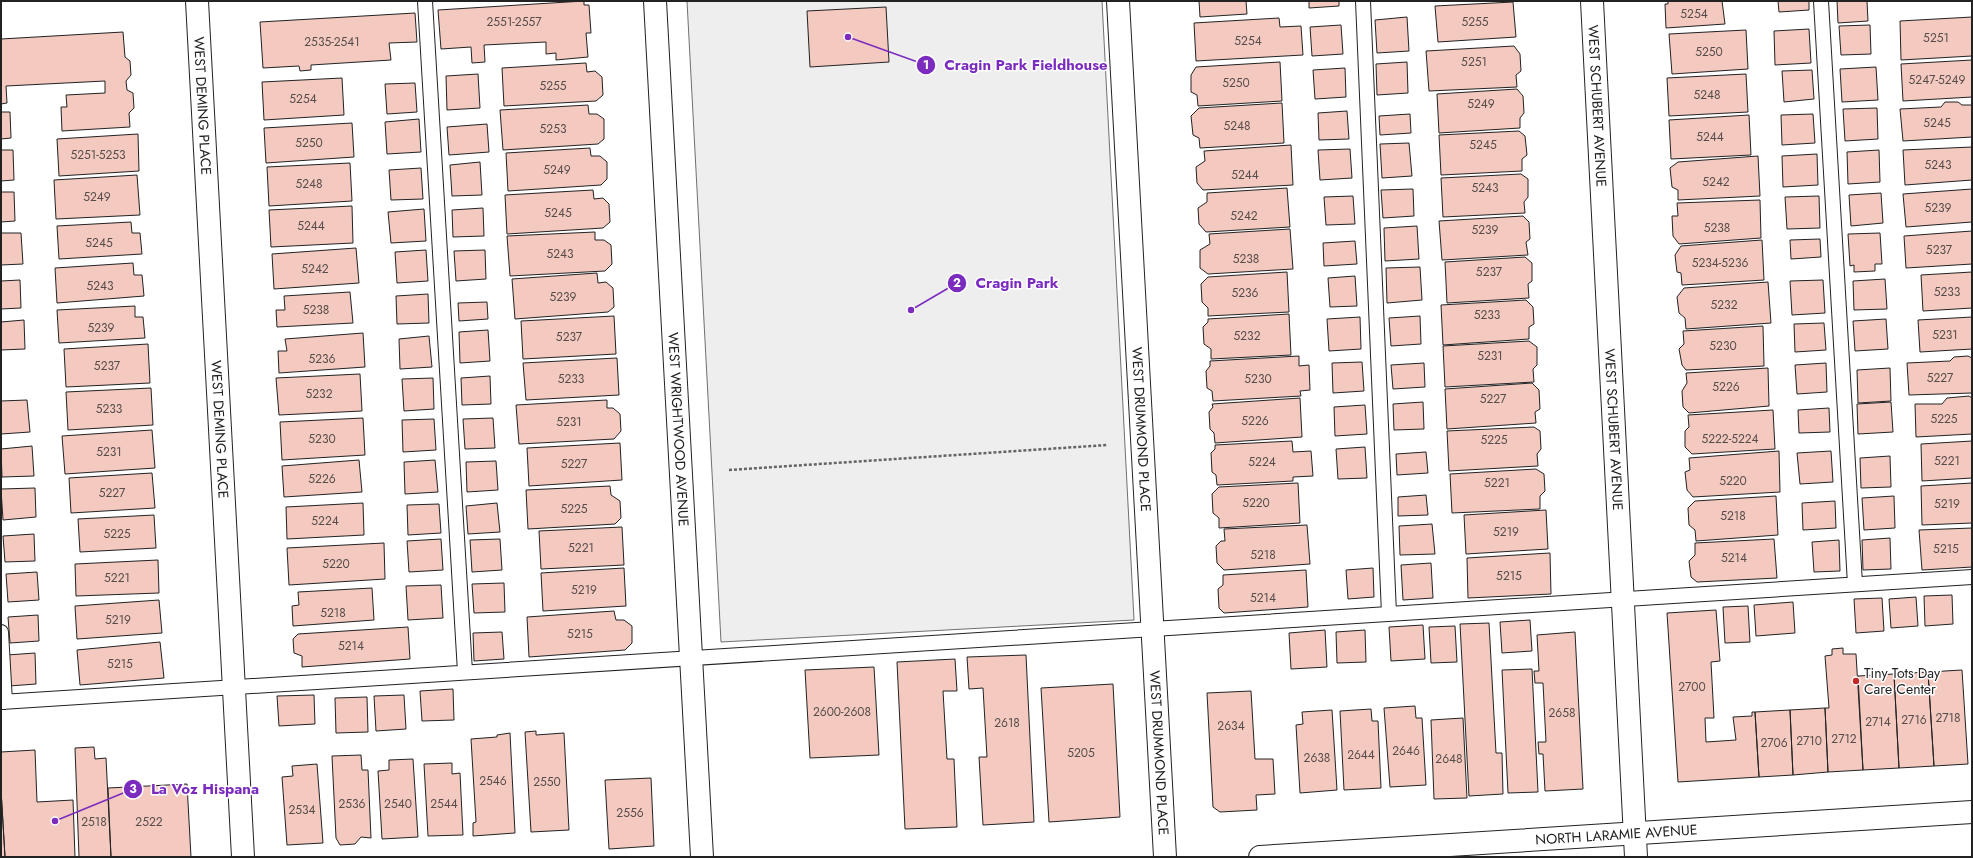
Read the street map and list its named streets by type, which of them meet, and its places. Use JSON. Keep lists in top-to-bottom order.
{
  "streets": {
    "street": [
      "WEST DEMING PLACE",
      "WEST SCHUBERT AVENUE",
      "WEST WRIGHTWOOD AVENUE",
      "WEST DRUMMOND PLACE",
      "NORTH LARAMIE AVENUE"
    ]
  },
  "crossings": [
    ["WEST SCHUBERT AVENUE", "NORTH LARAMIE AVENUE"]
  ],
  "places": [
    "Cragin Park Fieldhouse",
    "Cragin Park",
    "Tiny Tots Day Care Center",
    "La Voz Hispana"
  ],
  "house_numbers": [
    "5254",
    "2551-2557",
    "5255",
    "5251",
    "5254",
    "2535-2541",
    "5250",
    "5251",
    "5247-5249",
    "5250",
    "5255",
    "5248",
    "5254",
    "5249",
    "5245",
    "5248",
    "5253",
    "5244",
    "5250",
    "5245",
    "5251-5253",
    "5243",
    "5249",
    "5244",
    "5242",
    "5248",
    "5243",
    "5249",
    "5239",
    "5245",
    "5242",
    "5244",
    "5238",
    "5239",
    "5245",
    "5237",
    "5243",
    "5238",
    "5234-5236",
    "5242",
    "5237",
    "5243",
    "5233",
    "5236",
    "5239",
    "5232",
    "5238",
    "5233",
    "5239",
    "5231",
    "5232",
    "5237",
    "5230",
    "5231",
    "5236",
    "5237",
    "5227",
    "5233",
    "5230",
    "5226",
    "5232",
    "5227",
    "5233",
    "5225",
    "5226",
    "5231",
    "5230",
    "5222-5224",
    "5225",
    "5231",
    "5221",
    "5224",
    "5227",
    "5226",
    "5220",
    "5221",
    "5227",
    "5220",
    "5219",
    "5225",
    "5218",
    "5224",
    "5219",
    "5225",
    "5221",
    "5215",
    "5218",
    "5214",
    "5220",
    "5215",
    "5221",
    "5219",
    "5214",
    "5218",
    "5219",
    "5215",
    "5214",
    "5215",
    "2700",
    "2600-2608",
    "2658",
    "2718",
    "2716",
    "2714",
    "2618",
    "2634",
    "2712",
    "2710",
    "2706",
    "2646",
    "5205",
    "2644",
    "2638",
    "2648",
    "2546",
    "2550",
    "2536",
    "2540",
    "2544",
    "2534",
    "2556",
    "2518",
    "2522"
  ]
}
